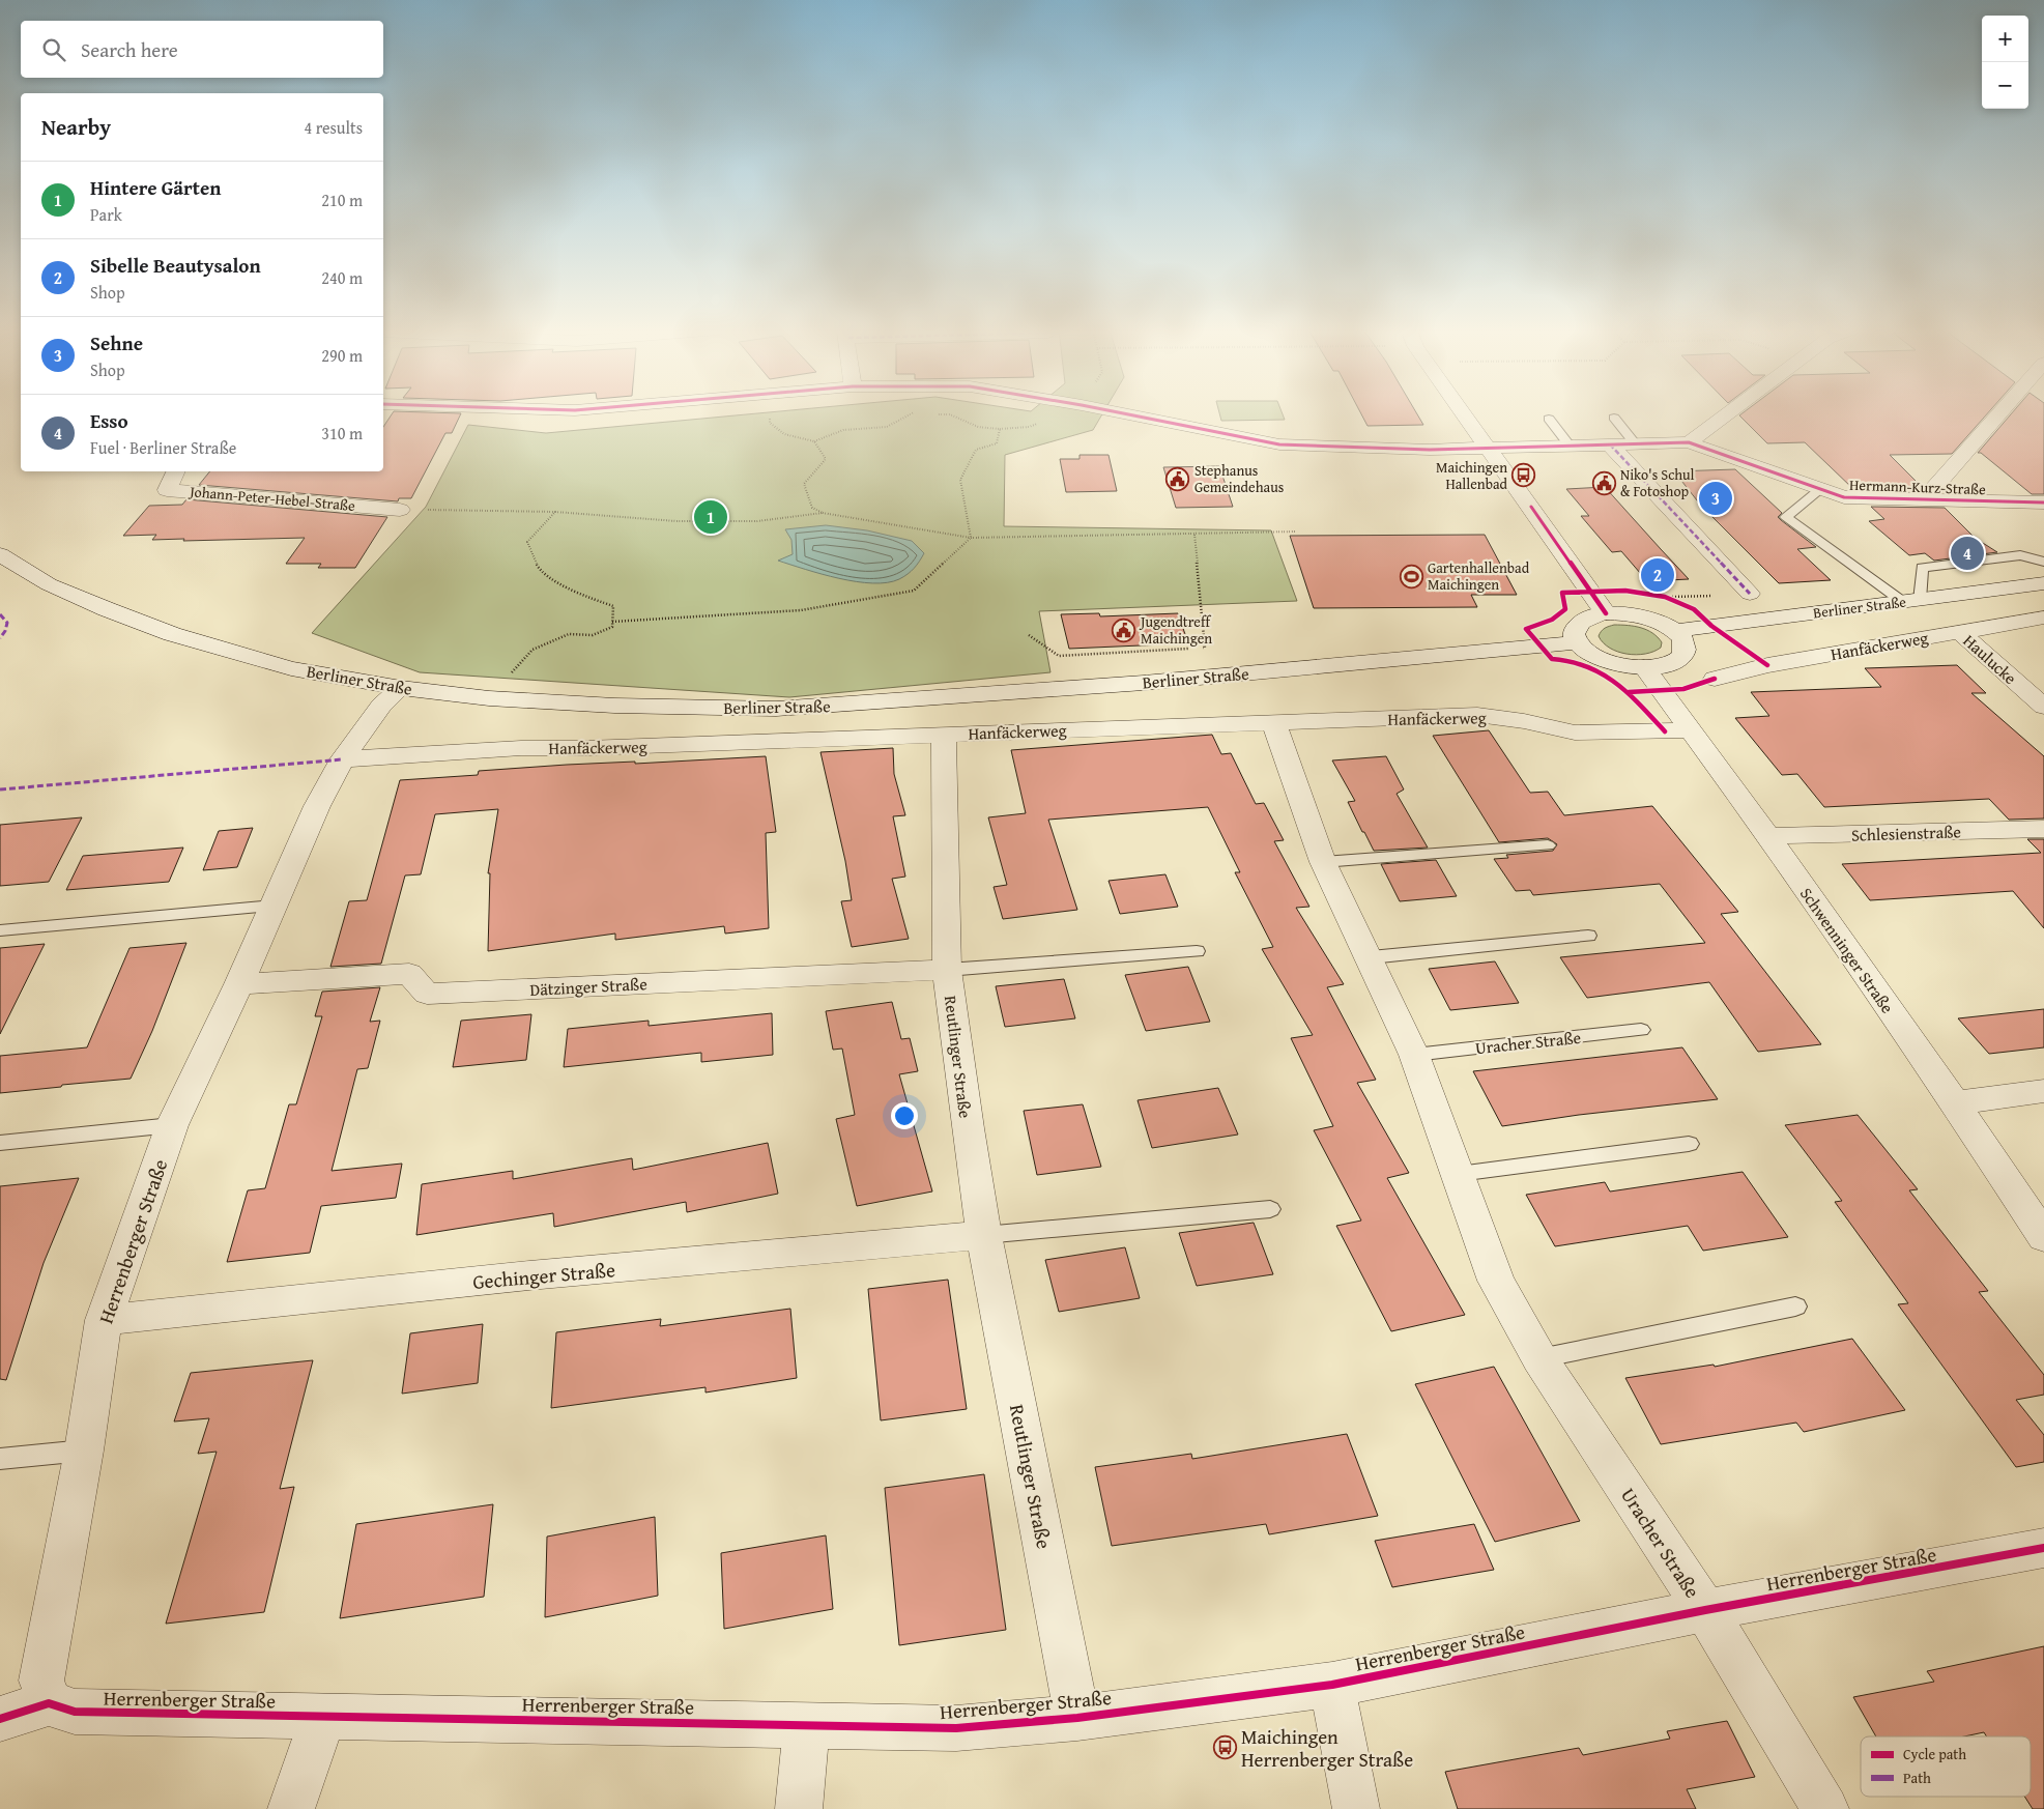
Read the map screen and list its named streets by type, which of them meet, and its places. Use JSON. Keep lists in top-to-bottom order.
{
  "streets": {
    "street": [
      "Hermann-Kurz-Straße",
      "Johann-Peter-Hebel-Straße",
      "Berliner Straße",
      "Hanfäckerweg",
      "Haulucke",
      "Schlesienstraße",
      "Schwenninger Straße",
      "Dätzinger Straße",
      "Uracher Straße",
      "Reutlinger Straße",
      "Herrenberger Straße",
      "Gechinger Straße"
    ]
  },
  "crossings": [
    ["Berliner Straße", "Herrenberger Straße"],
    ["Hanfäckerweg", "Haulucke"],
    ["Hanfäckerweg", "Schwenninger Straße"],
    ["Hanfäckerweg", "Uracher Straße"],
    ["Hanfäckerweg", "Reutlinger Straße"],
    ["Hanfäckerweg", "Herrenberger Straße"],
    ["Schlesienstraße", "Schwenninger Straße"],
    ["Dätzinger Straße", "Reutlinger Straße"],
    ["Dätzinger Straße", "Herrenberger Straße"],
    ["Uracher Straße", "Herrenberger Straße"],
    ["Reutlinger Straße", "Herrenberger Straße"],
    ["Reutlinger Straße", "Gechinger Straße"],
    ["Herrenberger Straße", "Gechinger Straße"]
  ],
  "places": {
    "bus stop": ["Maichingen Hallenbad", "Maichingen Herrenberger Straße"],
    "public building": ["Stephanus Gemeindehaus", "Niko's Schul & Fotoshop", "Jugendtreff Maichingen"],
    "sports": ["Gartenhallenbad Maichingen"]
  },
  "legend": ["Cycle path", "Path"],
  "page": {
    "map_buttons": ["+", "−"],
    "search": "Search here",
    "heading": ["Nearby", "4 results"],
    "list": [
      {
        "mark": "1",
        "name": "Hintere Gärten",
        "note": "Park",
        "value": "210 m"
      },
      {
        "mark": "2",
        "name": "Sibelle Beautysalon",
        "note": "Shop",
        "value": "240 m"
      },
      {
        "mark": "3",
        "name": "Sehne",
        "note": "Shop",
        "value": "290 m"
      },
      {
        "mark": "4",
        "name": "Esso",
        "note": "Fuel · Berliner Straße",
        "value": "310 m"
      }
    ],
    "pins": [
      "3",
      "1",
      "4",
      "2"
    ]
  }
}
